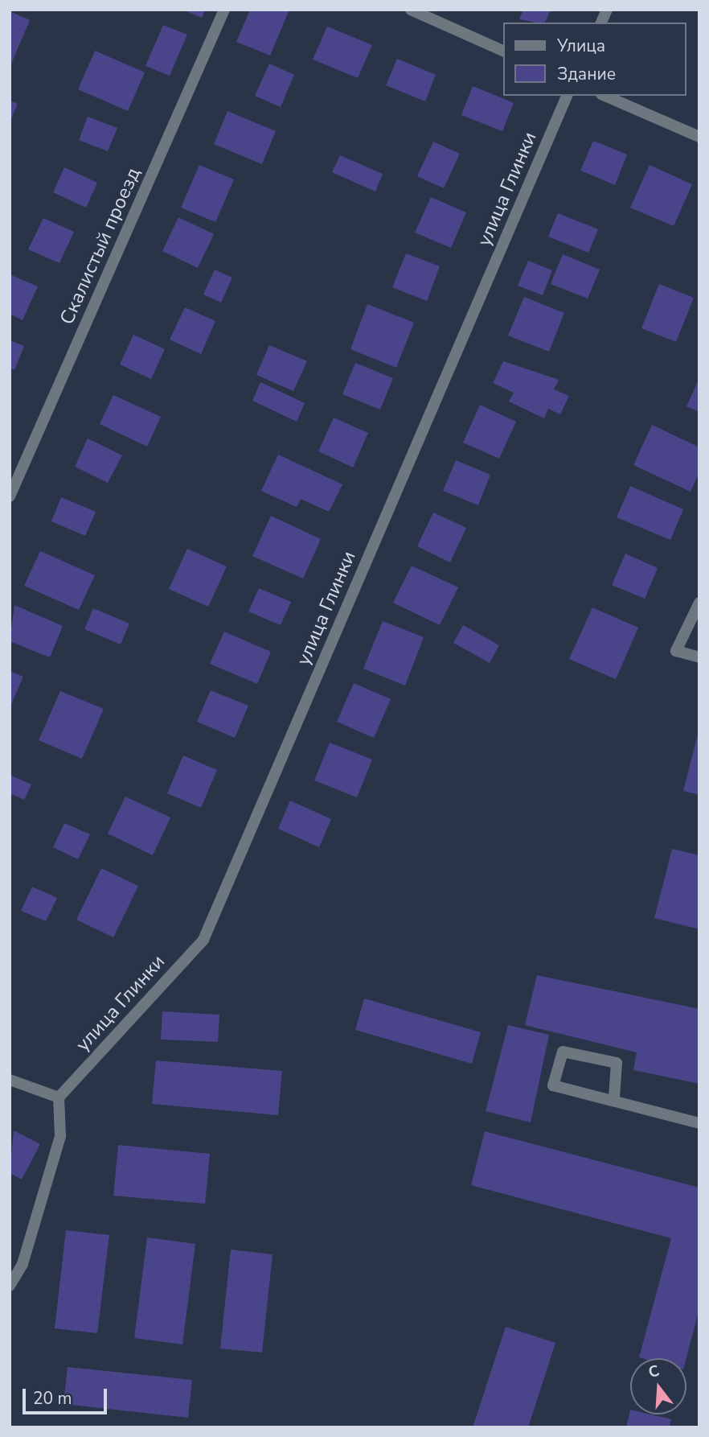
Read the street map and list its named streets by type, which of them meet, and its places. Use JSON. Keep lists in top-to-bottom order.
{
  "streets": {
    "street": ["улица Глинки", "Скалистый проезд"]
  },
  "legend": ["Улица", "Здание"],
  "scale_bar": "20 m",
  "north": "top"
}
